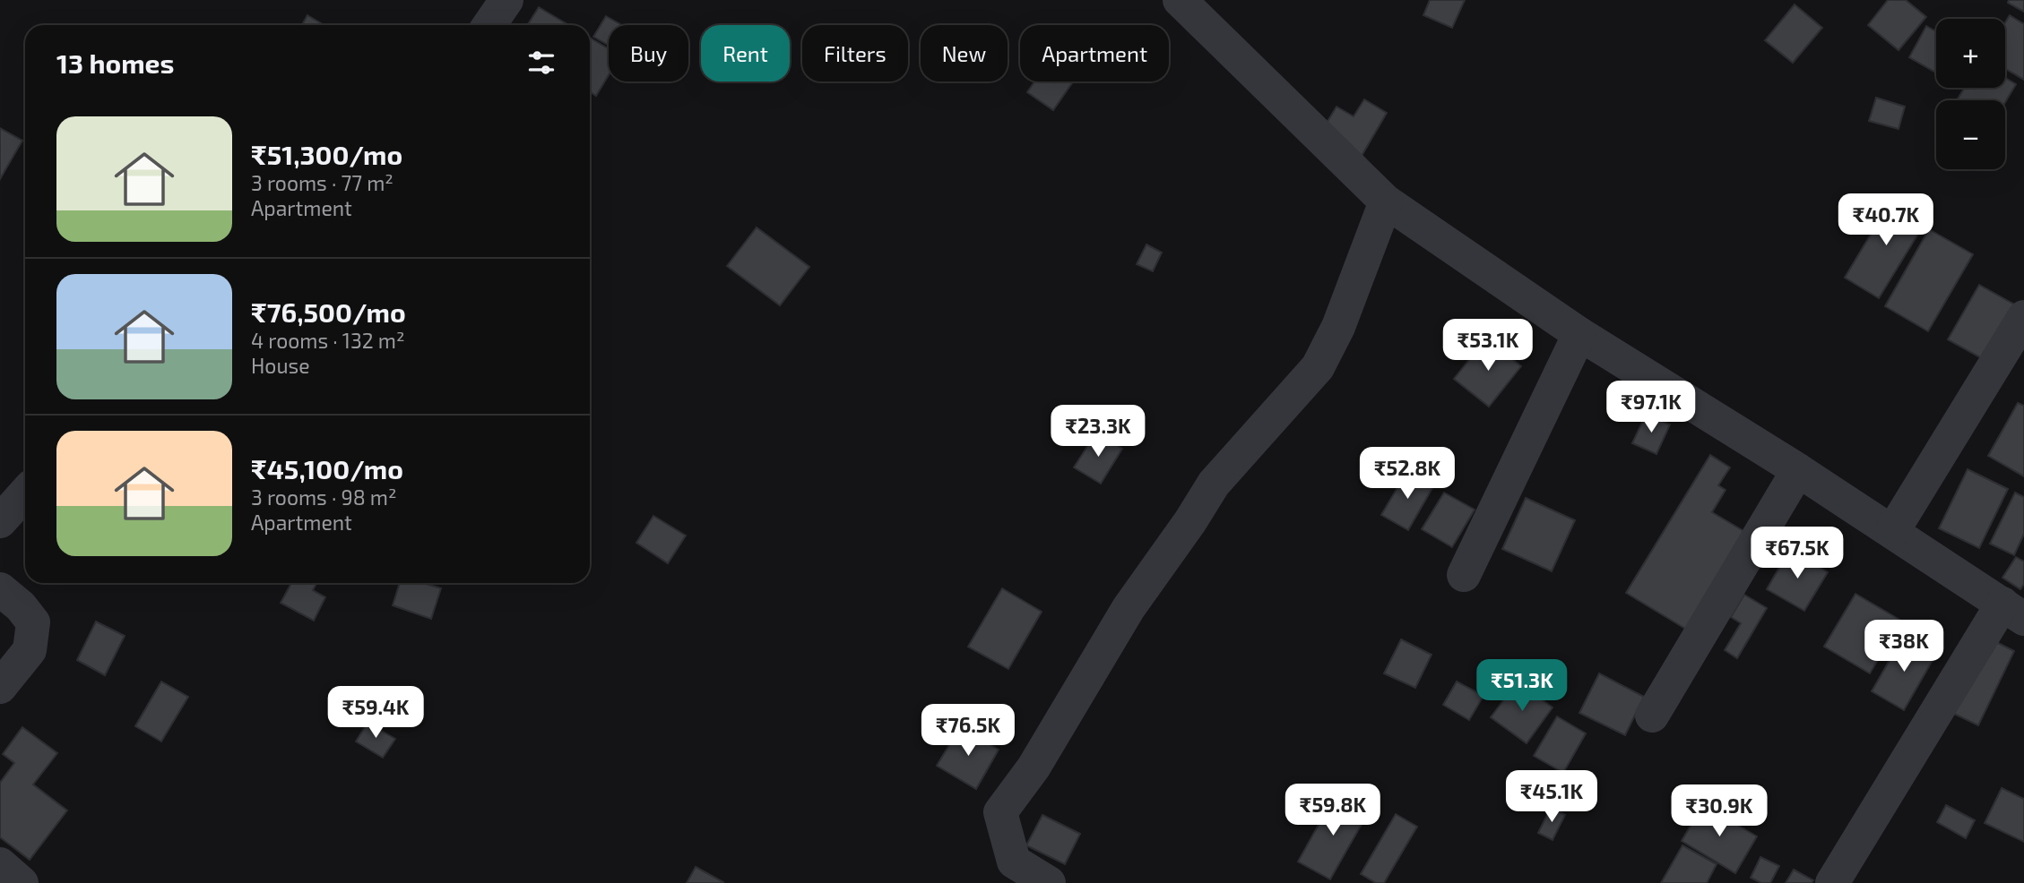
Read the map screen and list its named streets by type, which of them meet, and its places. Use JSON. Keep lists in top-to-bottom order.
{
  "page": {
    "map_buttons": ["+", "−"],
    "chip": [
      "Buy",
      "Rent",
      "Filters",
      "New",
      "Apartment"
    ],
    "heading": "13 homes",
    "list": [
      {
        "name": "₹51,300/mo",
        "note": "3 rooms · 77 m² · Apartment"
      },
      {
        "name": "₹76,500/mo",
        "note": "4 rooms · 132 m² · House"
      },
      {
        "name": "₹45,100/mo",
        "note": "3 rooms · 98 m² · Apartment"
      }
    ],
    "price": [
      "₹40.7K",
      "₹53.1K",
      "₹97.1K",
      "₹23.3K",
      "₹52.8K",
      "₹67.5K",
      "₹38K",
      "₹51.3K",
      "₹59.4K",
      "₹76.5K",
      "₹45.1K",
      "₹59.8K",
      "₹30.9K"
    ]
  }
}
